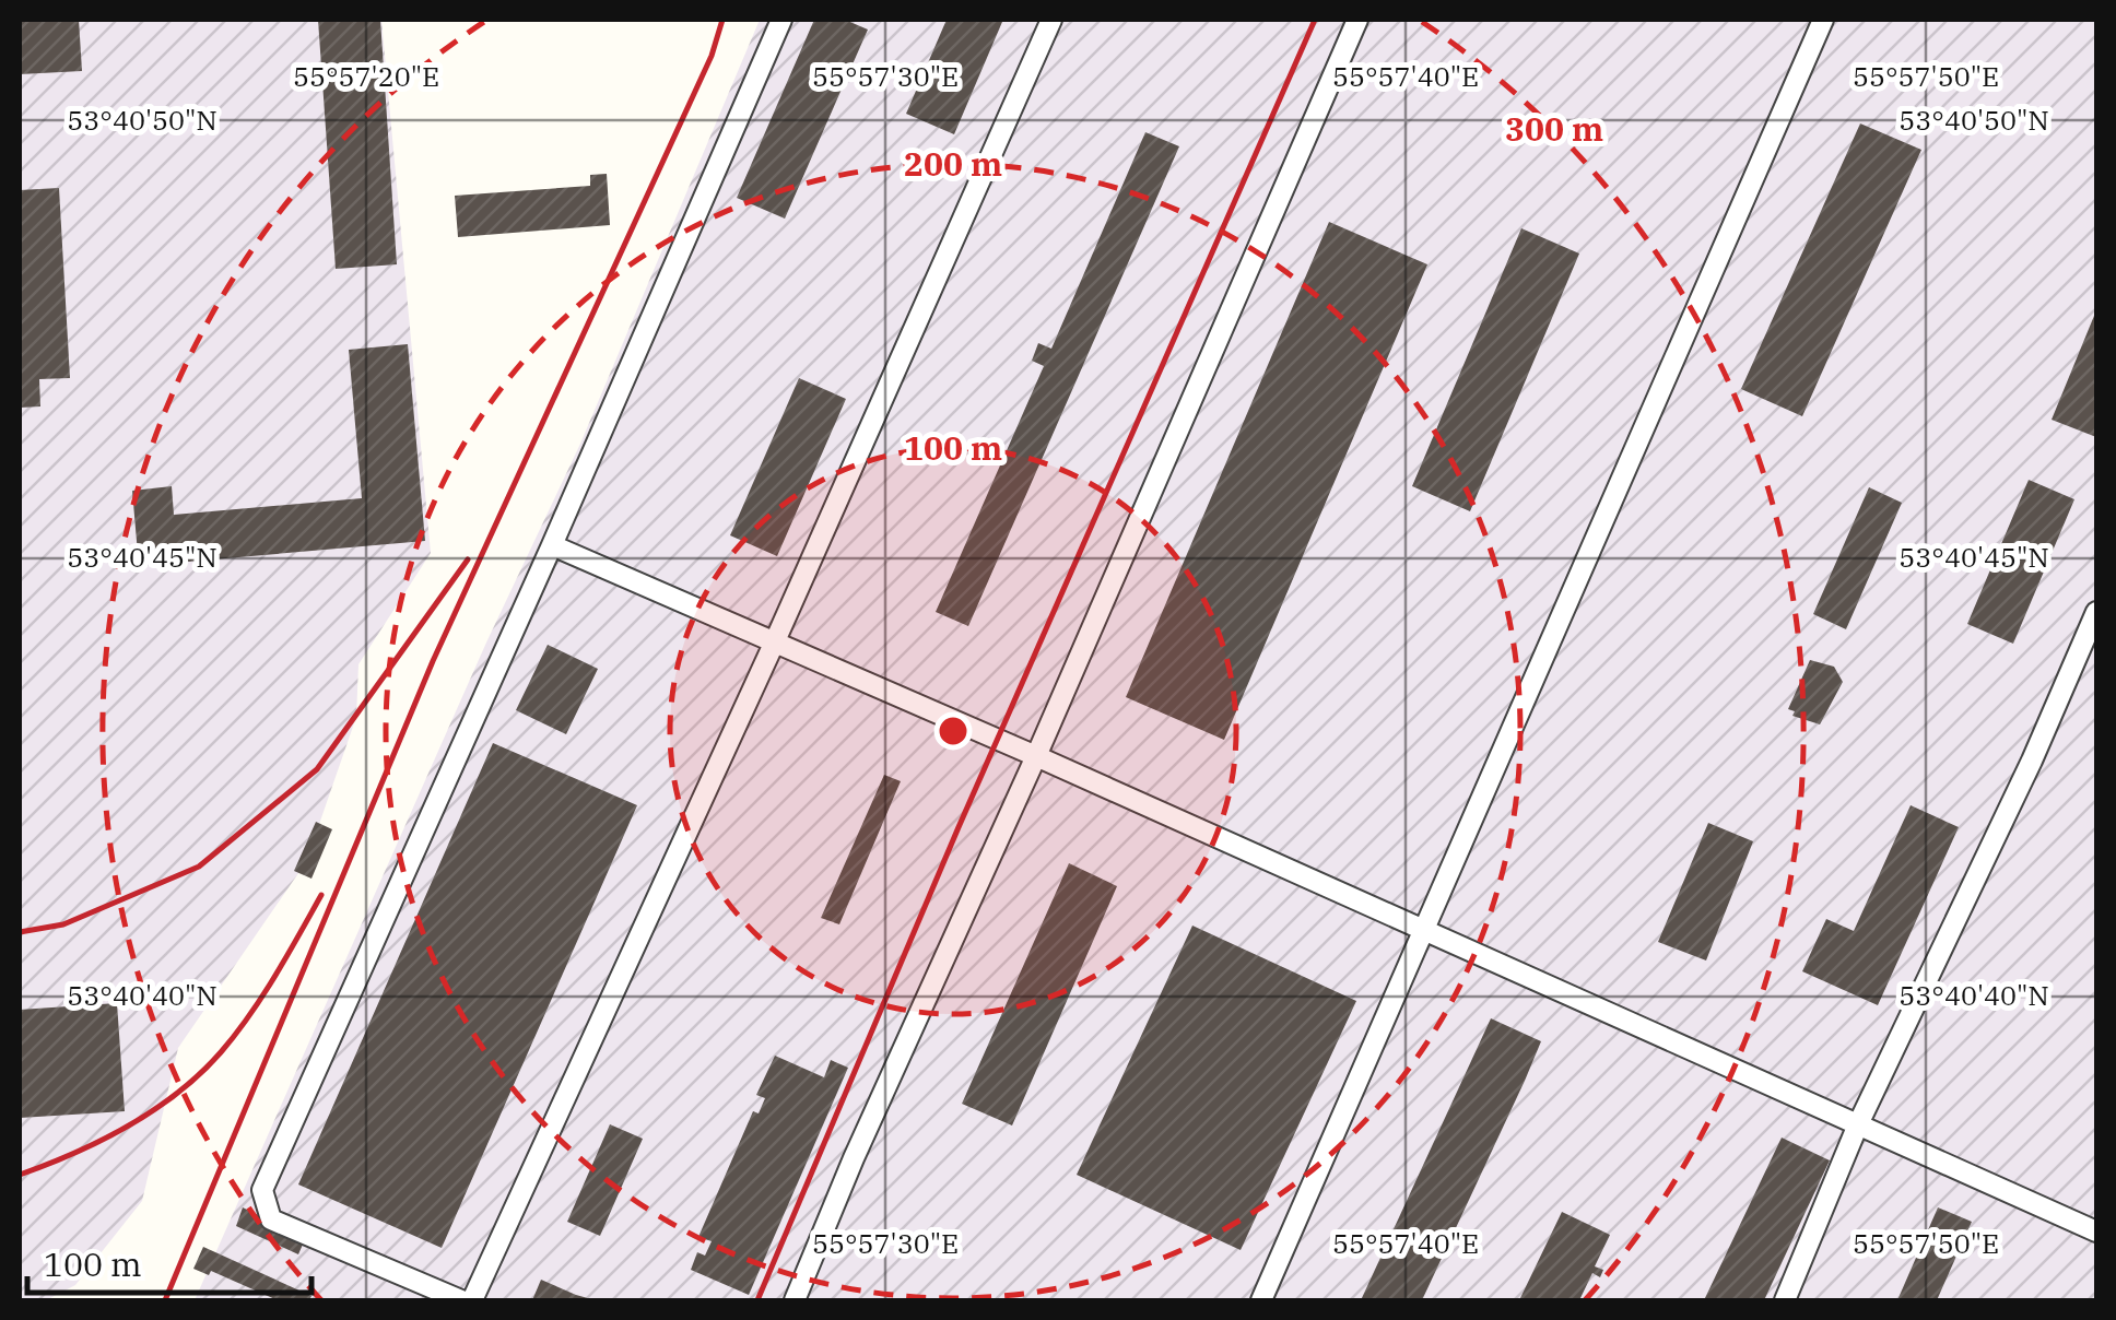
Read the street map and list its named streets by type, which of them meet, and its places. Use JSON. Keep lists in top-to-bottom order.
{
  "scale_bar": "100 m",
  "coordinates": [
    "55°57'20\"E",
    "55°57'30\"E",
    "55°57'40\"E",
    "55°57'50\"E",
    "53°40'50\"N",
    "53°40'45\"N",
    "53°40'40\"N"
  ],
  "rings": ["300 m", "200 m", "100 m"]
}
